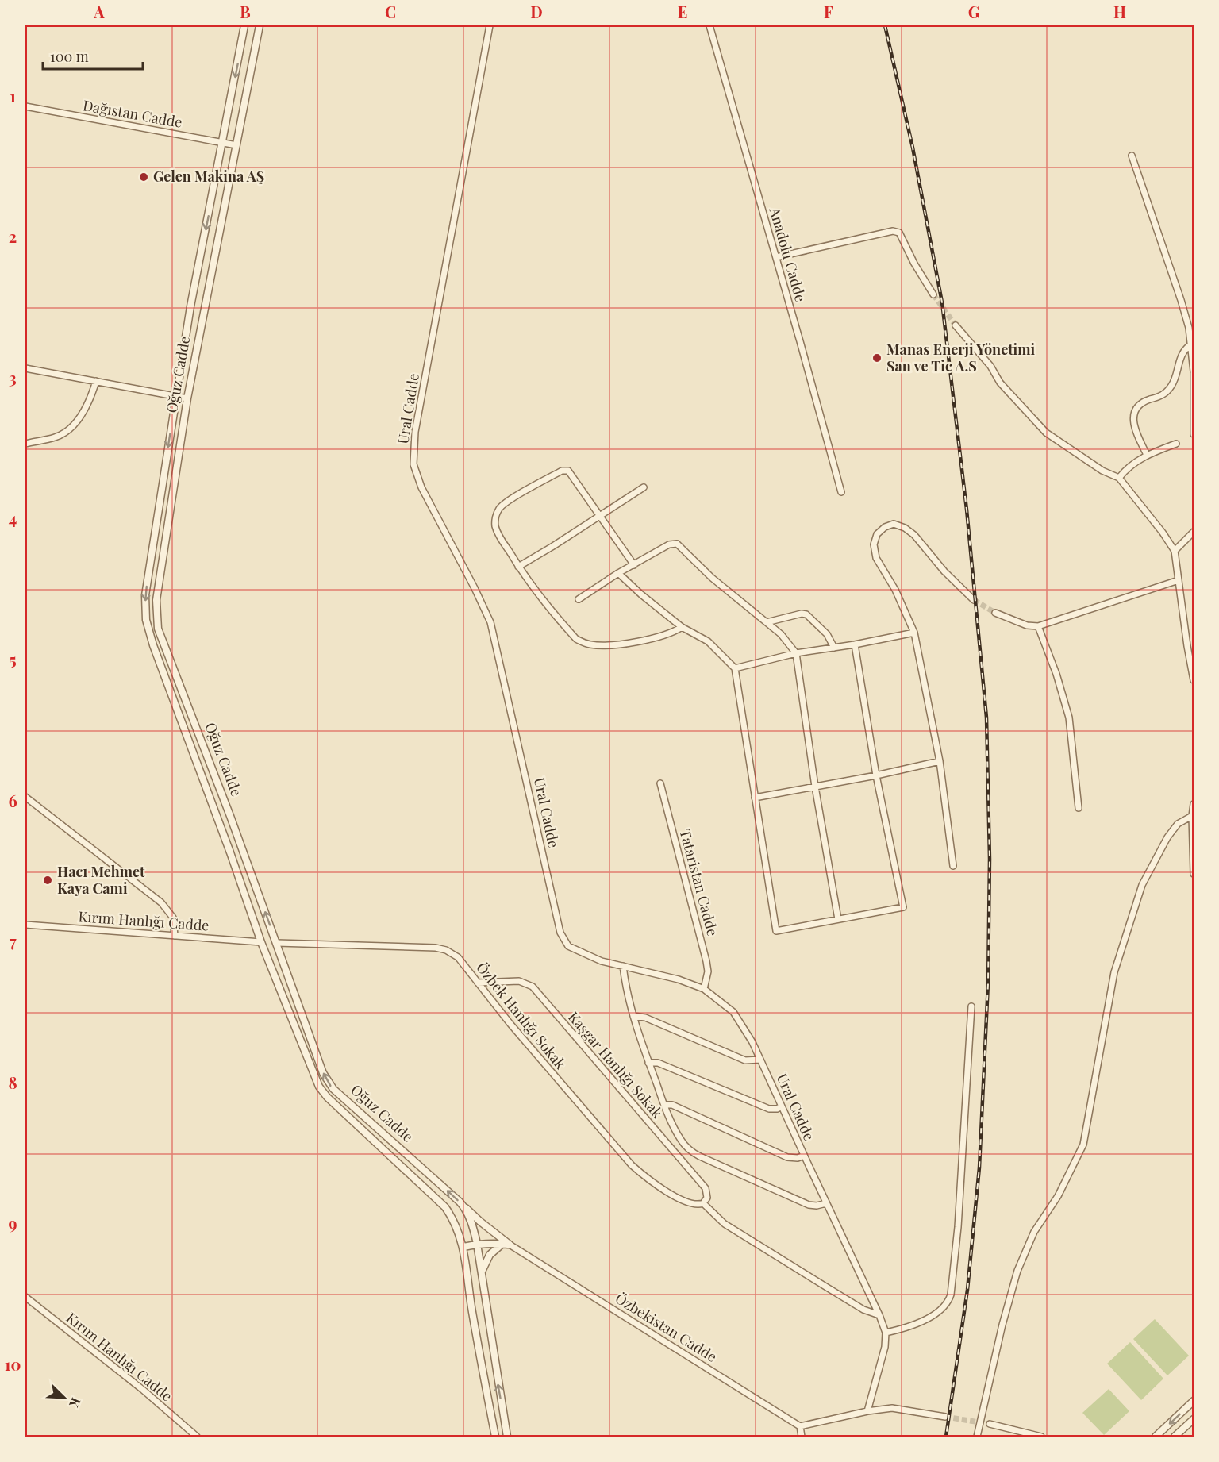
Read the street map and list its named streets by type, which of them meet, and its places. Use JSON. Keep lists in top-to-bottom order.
{
  "streets": {
    "street": [
      "Dağıstan Cadde",
      "Anadolu Cadde",
      "Oğuz Cadde",
      "Ural Cadde",
      "Tataristan Cadde",
      "Kırım Hanlığı Cadde",
      "Özbek Hanlığı Sokak",
      "Kaşgar Hanlığı Sokak",
      "Özbekistan Cadde"
    ]
  },
  "crossings": [
    ["Dağıstan Cadde", "Oğuz Cadde"],
    ["Oğuz Cadde", "Kırım Hanlığı Cadde"],
    ["Oğuz Cadde", "Özbek Hanlığı Sokak"],
    ["Ural Cadde", "Tataristan Cadde"],
    ["Özbek Hanlığı Sokak", "Kaşgar Hanlığı Sokak"]
  ],
  "places": ["Gelen Makina AŞ", "Manas Enerji Yönetimi San ve Tic A.S", "Hacı Mehmet Kaya Cami"],
  "scale_bar": "100 m",
  "north": "bottom right",
  "grid": {
    "columns": [
      "A",
      "B",
      "C",
      "D",
      "E",
      "F",
      "G",
      "H"
    ],
    "rows": [
      "1",
      "2",
      "3",
      "4",
      "5",
      "6",
      "7",
      "8",
      "9",
      "10"
    ]
  }
}
